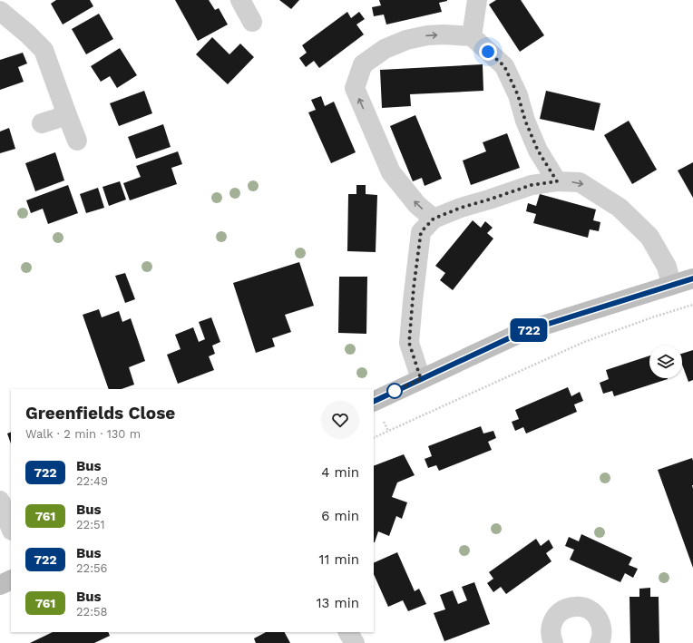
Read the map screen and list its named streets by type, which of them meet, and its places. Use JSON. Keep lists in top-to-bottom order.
{
  "lines": ["bus line 722"],
  "page": {
    "on_map": "722",
    "heading": ["Greenfields Close", "Walk · 2 min · 130 m"],
    "list": [
      {
        "mark": "722",
        "name": "Bus",
        "note": "22:49",
        "value": "4 min"
      },
      {
        "mark": "761",
        "name": "Bus",
        "note": "22:51",
        "value": "6 min"
      },
      {
        "mark": "722",
        "name": "Bus",
        "note": "22:56",
        "value": "11 min"
      },
      {
        "mark": "761",
        "name": "Bus",
        "note": "22:58",
        "value": "13 min"
      }
    ]
  }
}
